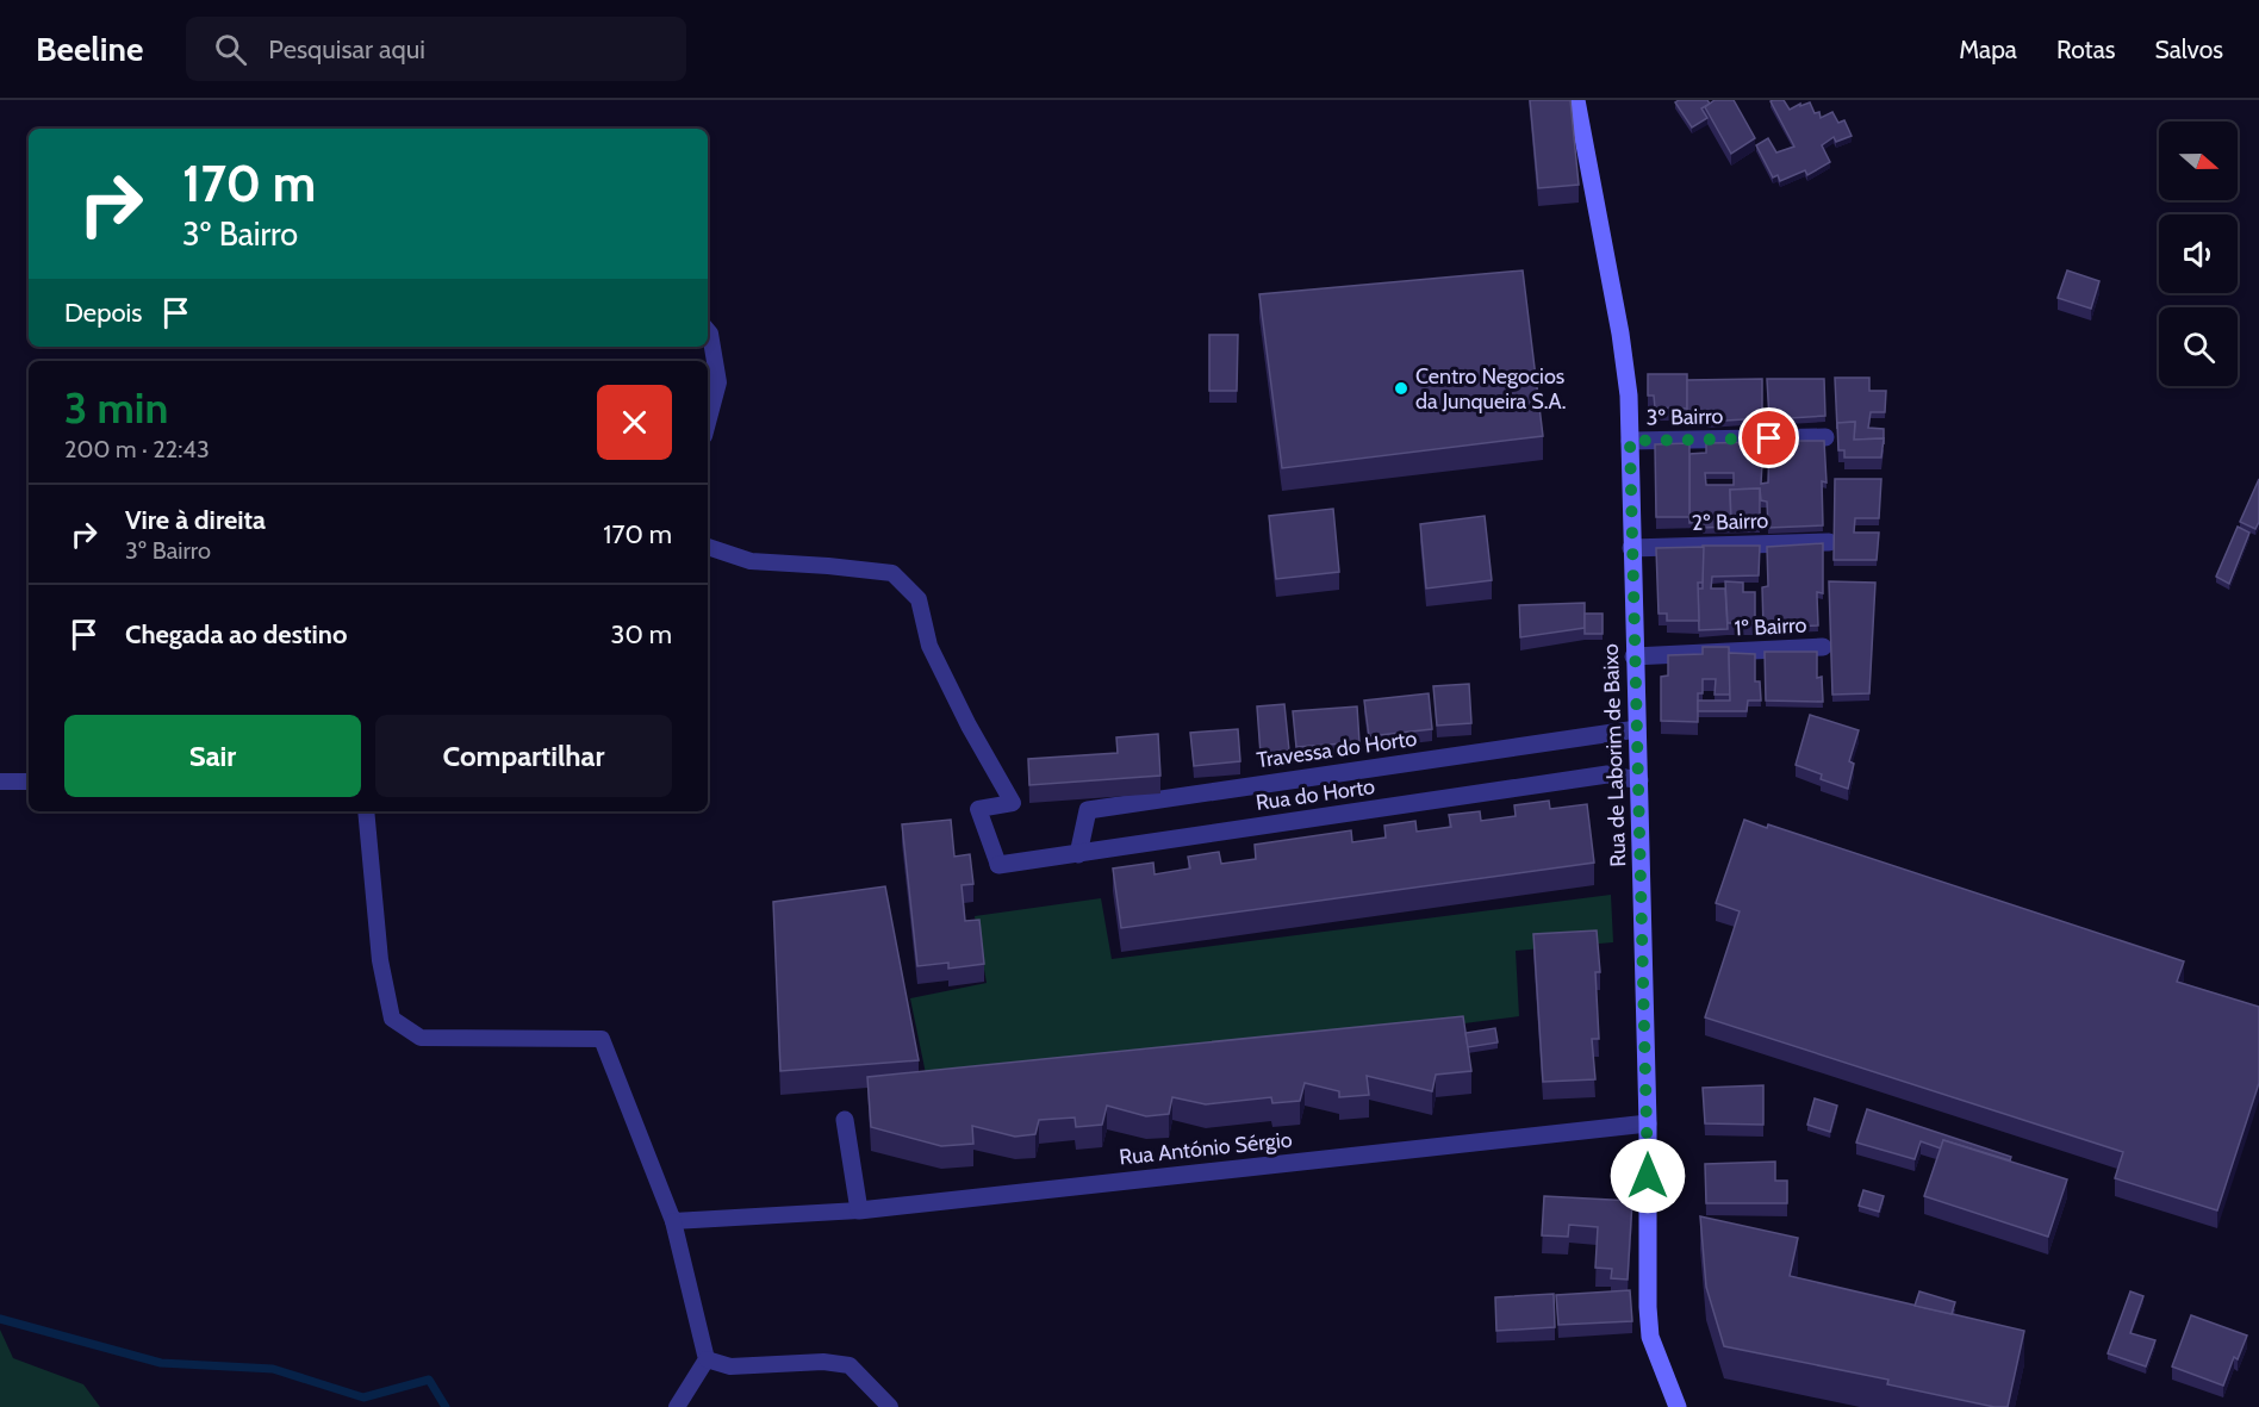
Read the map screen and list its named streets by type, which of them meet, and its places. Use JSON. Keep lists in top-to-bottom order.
{
  "streets": {
    "main road": ["Rua de Laborim de Baixo"],
    "street": [
      "3º Bairro",
      "2º Bairro",
      "1º Bairro",
      "Travessa do Horto",
      "Rua do Horto",
      "Rua António Sérgio"
    ]
  },
  "crossings": [
    ["3º Bairro", "Rua de Laborim de Baixo"],
    ["2º Bairro", "Rua de Laborim de Baixo"],
    ["1º Bairro", "Rua de Laborim de Baixo"],
    ["Travessa do Horto", "Rua de Laborim de Baixo"],
    ["Travessa do Horto", "Rua do Horto"],
    ["Rua de Laborim de Baixo", "Rua do Horto"],
    ["Rua de Laborim de Baixo", "Rua António Sérgio"]
  ],
  "places": ["Centro Negocios da Junqueira S.A."],
  "north": "right",
  "page": {
    "header": "Beeline",
    "search": "Pesquisar aqui",
    "nav": ["Mapa", "Rotas", "Salvos"],
    "turn": ["170 m", "3º Bairro"],
    "then": "Depois",
    "heading": ["3 min", "200 m · 22:43"],
    "list": [
      {
        "name": "Vire à direita",
        "note": "3º Bairro",
        "value": "170 m"
      },
      {
        "name": "Chegada ao destino",
        "value": "30 m"
      }
    ],
    "buttons": ["Sair", "Compartilhar"]
  }
}
